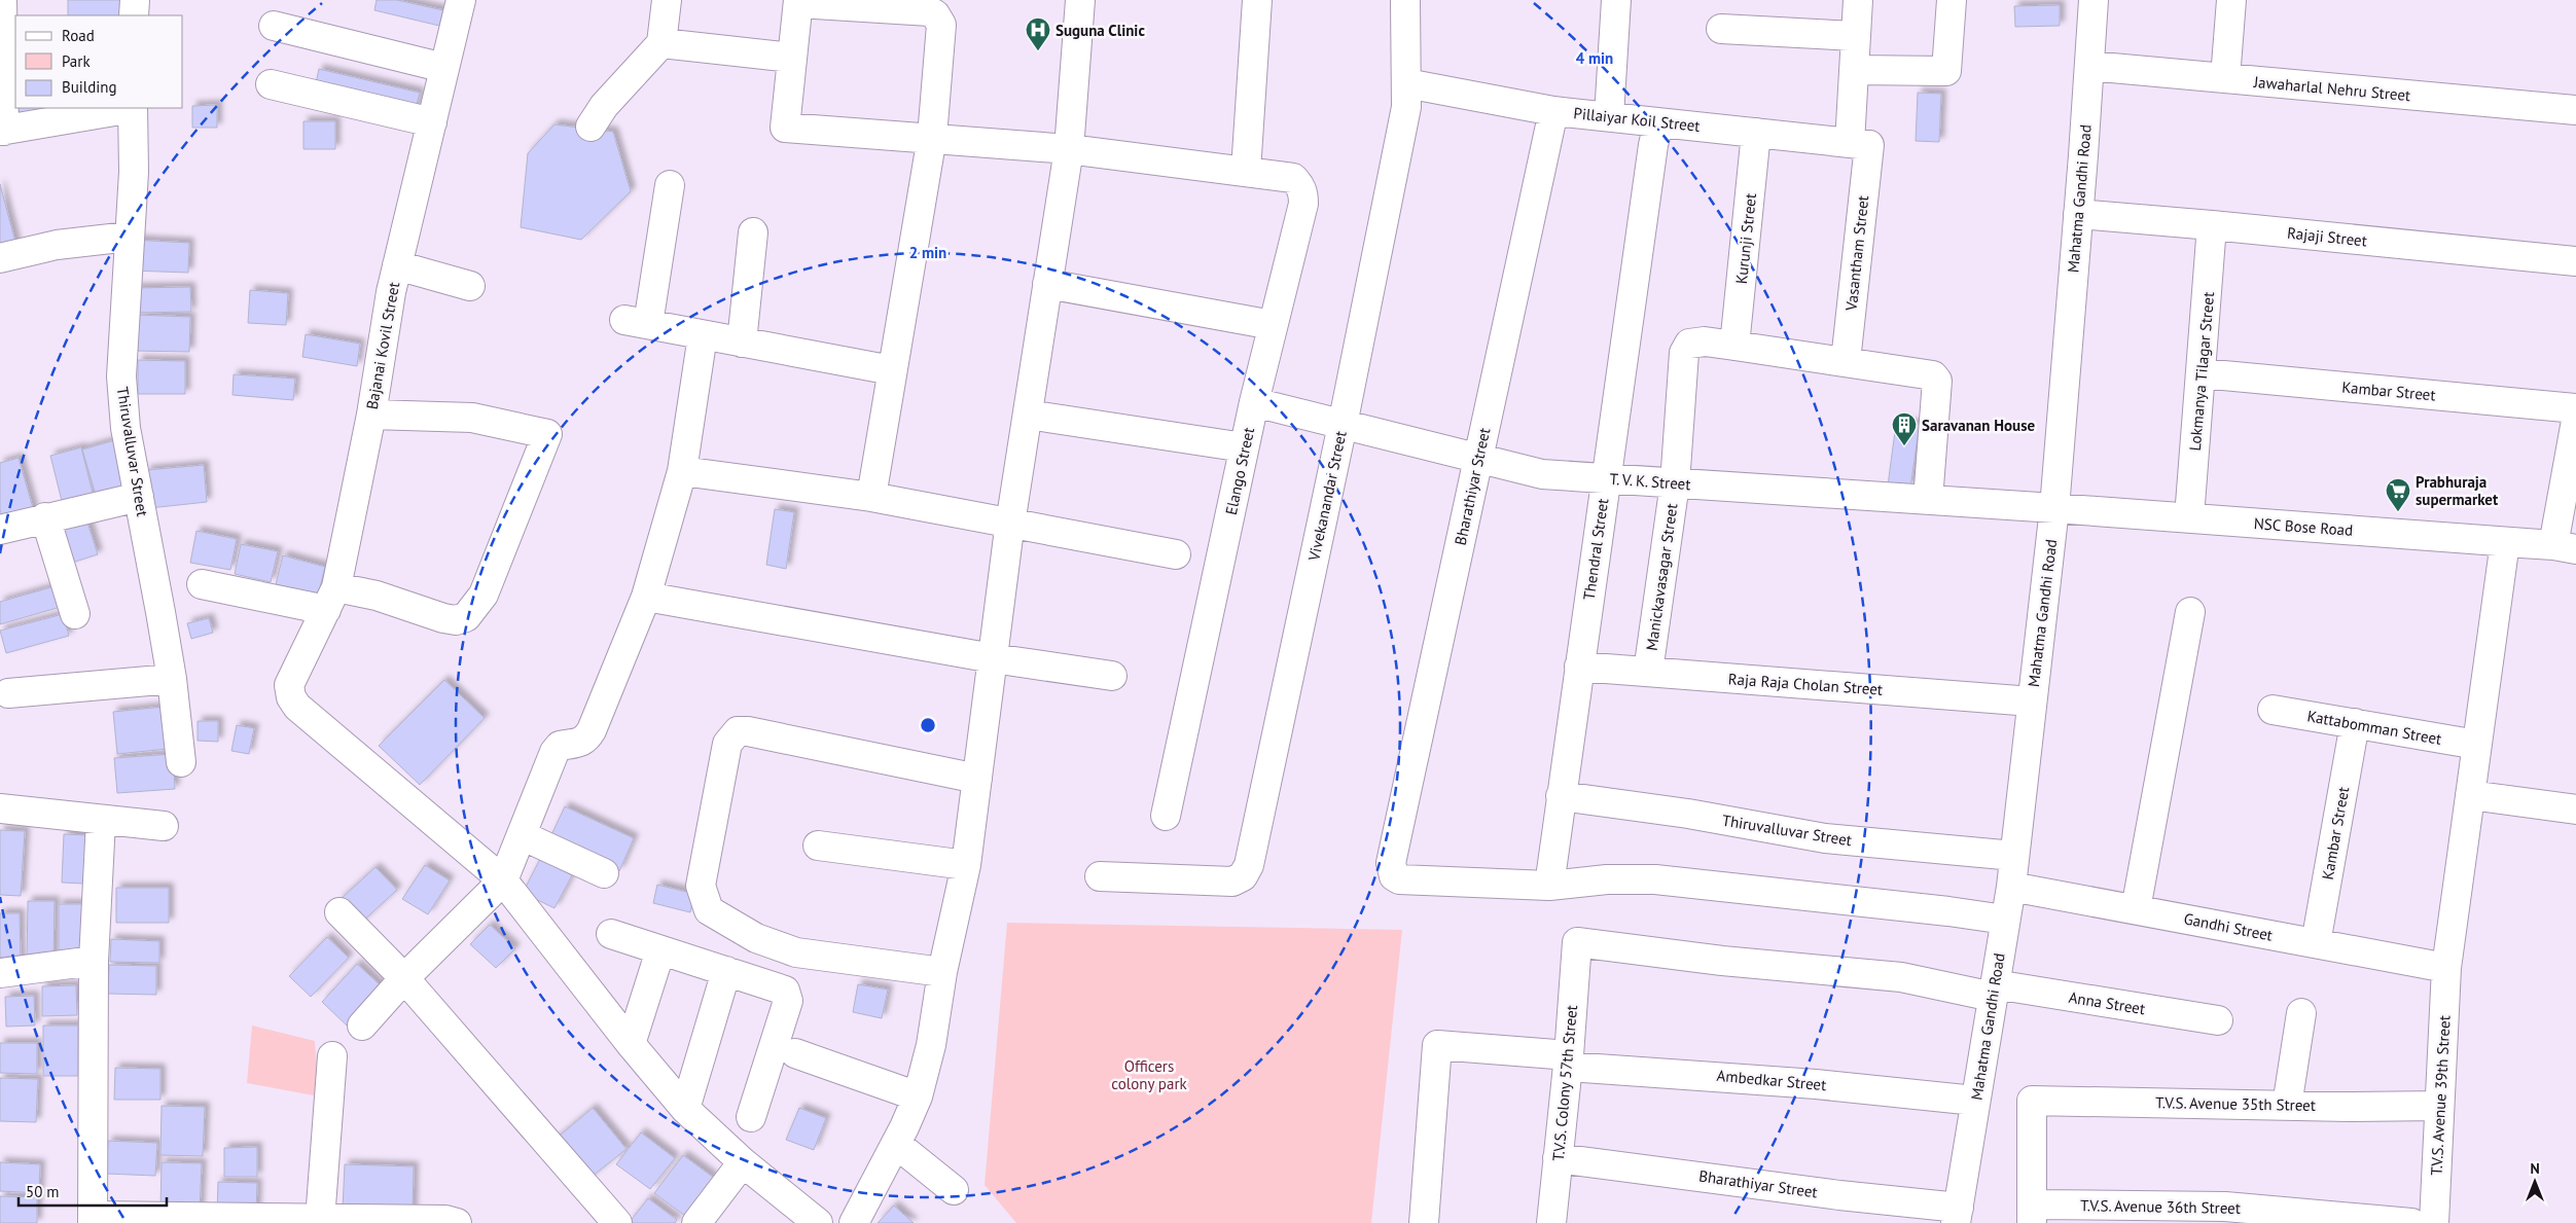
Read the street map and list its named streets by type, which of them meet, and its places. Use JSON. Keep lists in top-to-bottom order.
{
  "streets": {
    "street": [
      "Jawaharlal Nehru Street",
      "Pillaiyar Koil Street",
      "Mahatma Gandhi Road",
      "Rajaji Street",
      "Kurunji Street",
      "Vasantham Street",
      "Bajanai Kovil Street",
      "Lokmanya Tilagar Street",
      "Kambar Street",
      "Thiruvalluvar Street",
      "Elango Street",
      "T. V. K. Street",
      "Bharathiyar Street",
      "Vivekanandar Street",
      "NSC Bose Road",
      "Thendral Street",
      "Manickavasagar Street",
      "Raja Raja Cholan Street",
      "Kattabomman Street",
      "Gandhi Street",
      "Anna Street",
      "Ambedkar Street",
      "T.V.S. Colony 57th Street",
      "T.V.S. Avenue 39th Street",
      "T.V.S. Avenue 35th Street",
      "T.V.S. Avenue 36th Street"
    ]
  },
  "crossings": [
    ["Jawaharlal Nehru Street", "Mahatma Gandhi Road"],
    ["Pillaiyar Koil Street", "Kurunji Street"],
    ["Pillaiyar Koil Street", "Vasantham Street"],
    ["Pillaiyar Koil Street", "Bharathiyar Street"],
    ["Pillaiyar Koil Street", "Vivekanandar Street"],
    ["Pillaiyar Koil Street", "Thendral Street"],
    ["Mahatma Gandhi Road", "Rajaji Street"],
    ["Mahatma Gandhi Road", "Thiruvalluvar Street"],
    ["Mahatma Gandhi Road", "T. V. K. Street"],
    ["Mahatma Gandhi Road", "Bharathiyar Street"],
    ["Mahatma Gandhi Road", "NSC Bose Road"],
    ["Mahatma Gandhi Road", "Raja Raja Cholan Street"],
    ["Mahatma Gandhi Road", "Gandhi Street"],
    ["Mahatma Gandhi Road", "Anna Street"],
    ["Mahatma Gandhi Road", "Ambedkar Street"],
    ["Rajaji Street", "Lokmanya Tilagar Street"],
    ["Kurunji Street", "Manickavasagar Street"],
    ["Lokmanya Tilagar Street", "Kambar Street"],
    ["Lokmanya Tilagar Street", "NSC Bose Road"],
    ["Kambar Street", "Kattabomman Street"],
    ["Kambar Street", "Gandhi Street"],
    ["Thiruvalluvar Street", "Thendral Street"],
    ["Elango Street", "T. V. K. Street"],
    ["T. V. K. Street", "Bharathiyar Street"],
    ["T. V. K. Street", "Vivekanandar Street"],
    ["T. V. K. Street", "NSC Bose Road"],
    ["T. V. K. Street", "Thendral Street"],
    ["T. V. K. Street", "Manickavasagar Street"],
    ["Bharathiyar Street", "Thendral Street"],
    ["Bharathiyar Street", "T.V.S. Colony 57th Street"],
    ["NSC Bose Road", "T.V.S. Avenue 39th Street"],
    ["Thendral Street", "Raja Raja Cholan Street"],
    ["Manickavasagar Street", "Raja Raja Cholan Street"],
    ["Kattabomman Street", "T.V.S. Avenue 39th Street"],
    ["Gandhi Street", "T.V.S. Avenue 39th Street"],
    ["Anna Street", "T.V.S. Colony 57th Street"],
    ["Ambedkar Street", "T.V.S. Colony 57th Street"],
    ["T.V.S. Avenue 39th Street", "T.V.S. Avenue 35th Street"],
    ["T.V.S. Avenue 35th Street", "T.V.S. Avenue 36th Street"]
  ],
  "parks": ["Officers colony park"],
  "places": {
    "hospital": ["Suguna Clinic"],
    "building": ["Saravanan House"],
    "supermarket": ["Prabhuraja supermarket"]
  },
  "legend": ["Road", "Park", "Building"],
  "scale_bar": "50 m",
  "north": "top",
  "rings": ["4 min", "2 min"]
}
